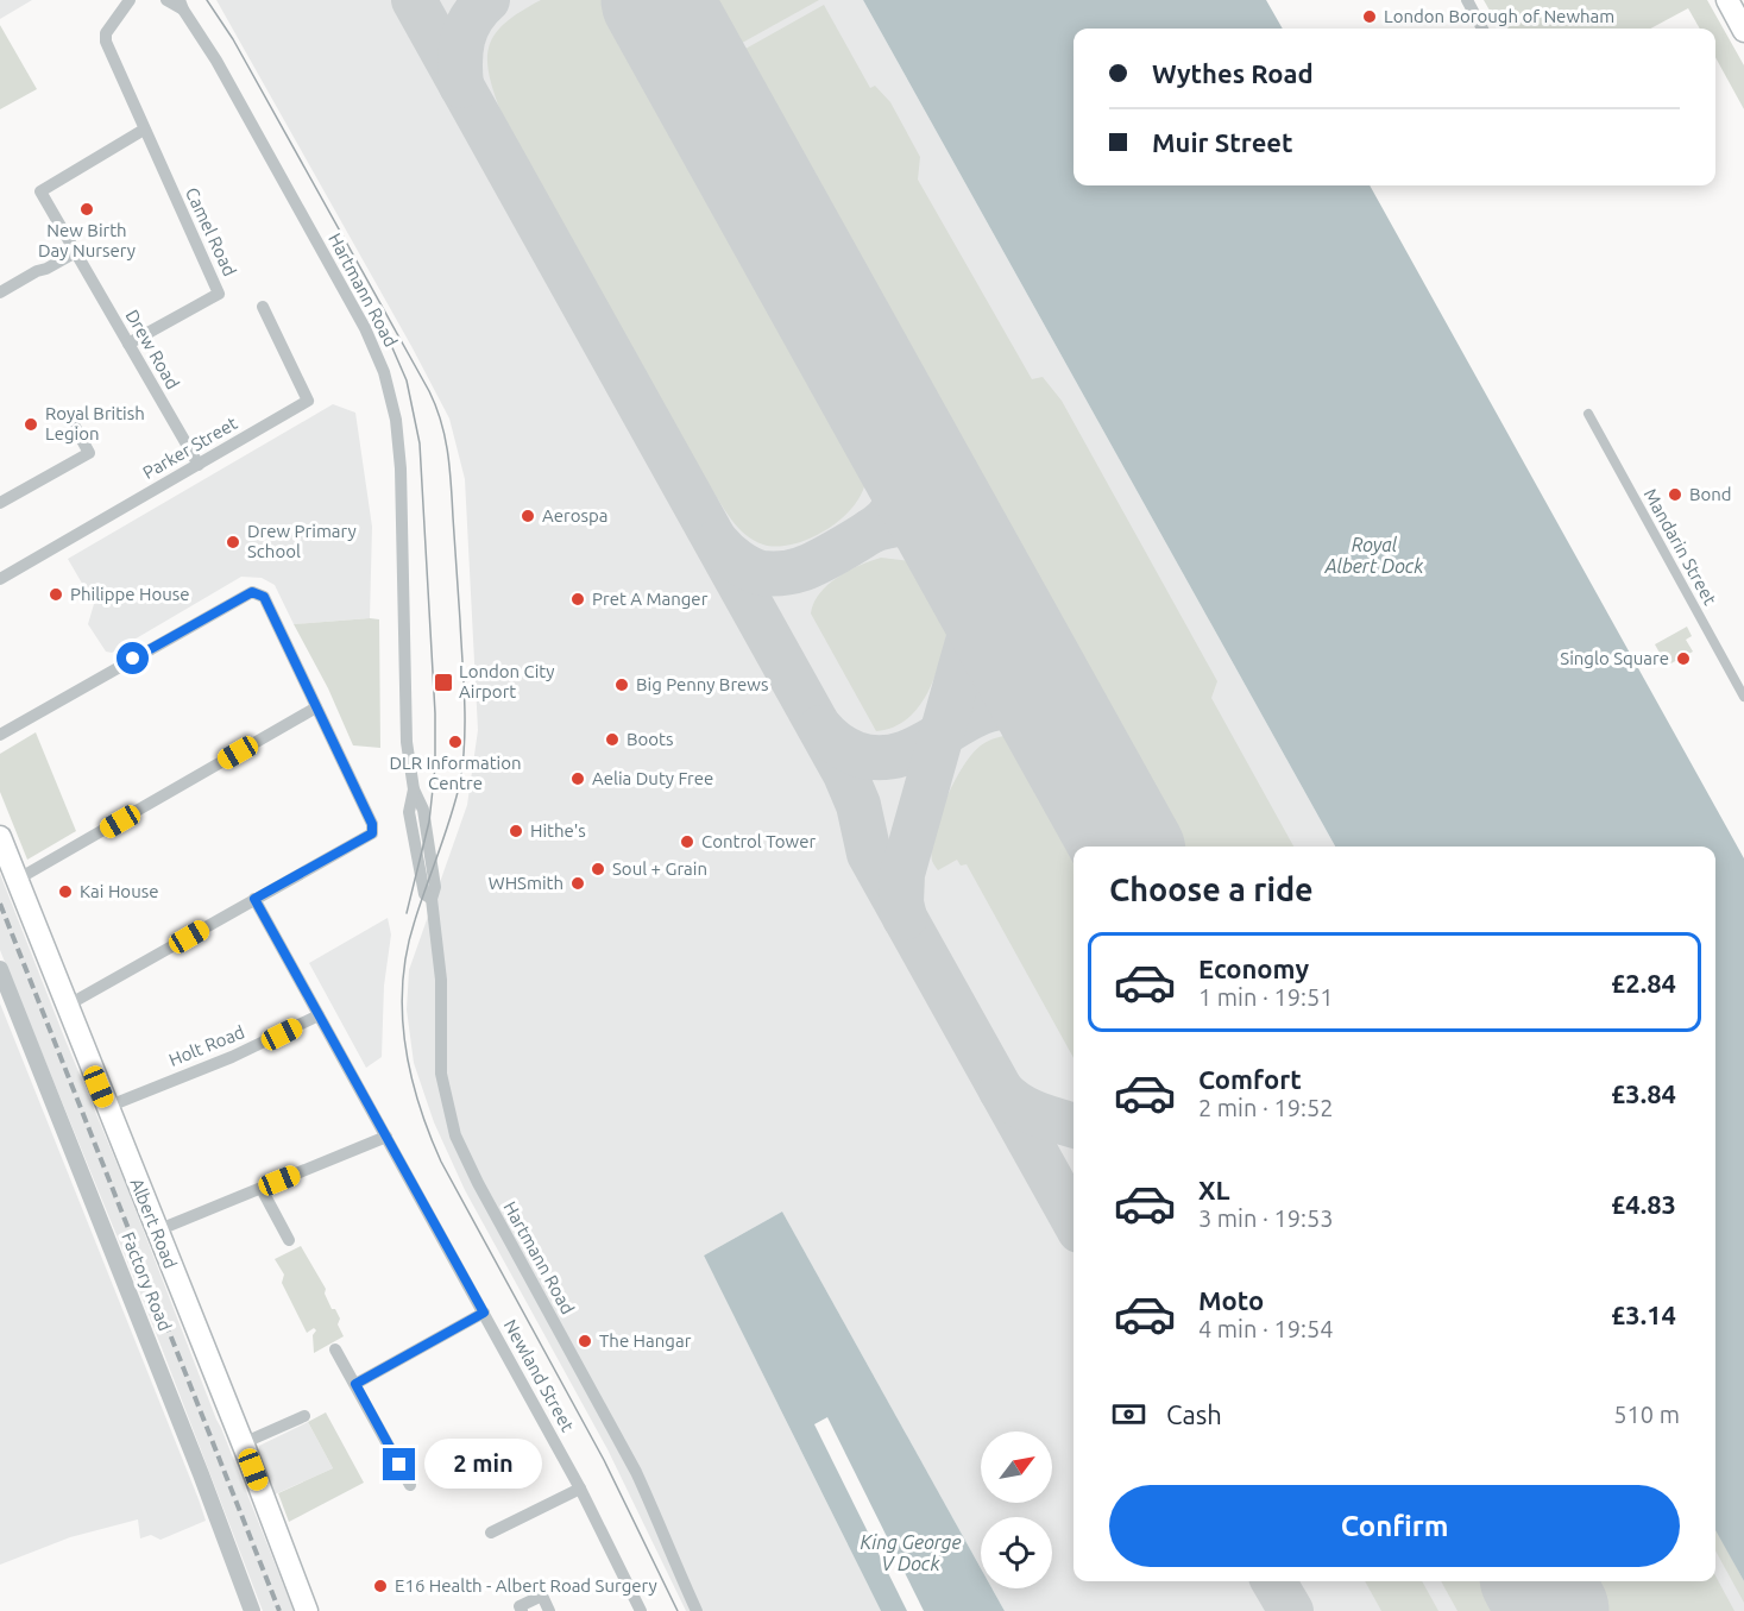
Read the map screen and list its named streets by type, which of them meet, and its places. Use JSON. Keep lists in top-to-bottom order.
{
  "streets": {
    "main road": ["Albert Road"],
    "street": [
      "Camel Road",
      "Hartmann Road",
      "Drew Road",
      "Parker Street",
      "Mandarin Street",
      "Holt Road",
      "Factory Road",
      "Newland Street"
    ]
  },
  "crossings": [
    ["Camel Road", "Drew Road"],
    ["Drew Road", "Parker Street"],
    ["Holt Road", "Albert Road"],
    ["Holt Road", "Newland Street"]
  ],
  "water": ["Royal Albert Dock", "King George V Dock"],
  "places": {
    "other": [
      "London Borough of Newham",
      "New Birth Day Nursery",
      "Royal British Legion",
      "Bond",
      "Aerospa",
      "Drew Primary School",
      "Philippe House",
      "Pret A Manger",
      "Singlo Square",
      "Big Penny Brews",
      "Boots",
      "DLR Information Centre",
      "Aelia Duty Free",
      "Hithe's",
      "Control Tower",
      "Soul + Grain",
      "WHSmith",
      "Kai House",
      "The Hangar",
      "E16 Health - Albert Road Surgery"
    ],
    "transit": ["London City Airport"]
  },
  "north": "top right",
  "page": {
    "banner": ["Wythes Road", "Muir Street"],
    "heading": "Choose a ride",
    "list": [
      {
        "name": "Economy",
        "note": "1 min · 19:51",
        "value": "£2.84"
      },
      {
        "name": "Comfort",
        "note": "2 min · 19:52",
        "value": "£3.84"
      },
      {
        "name": "XL",
        "note": "3 min · 19:53",
        "value": "£4.83"
      },
      {
        "name": "Moto",
        "note": "4 min · 19:54",
        "value": "£3.14"
      }
    ],
    "pay": ["Cash", "510 m"],
    "bubble": "2 min",
    "buttons": "Confirm"
  }
}
